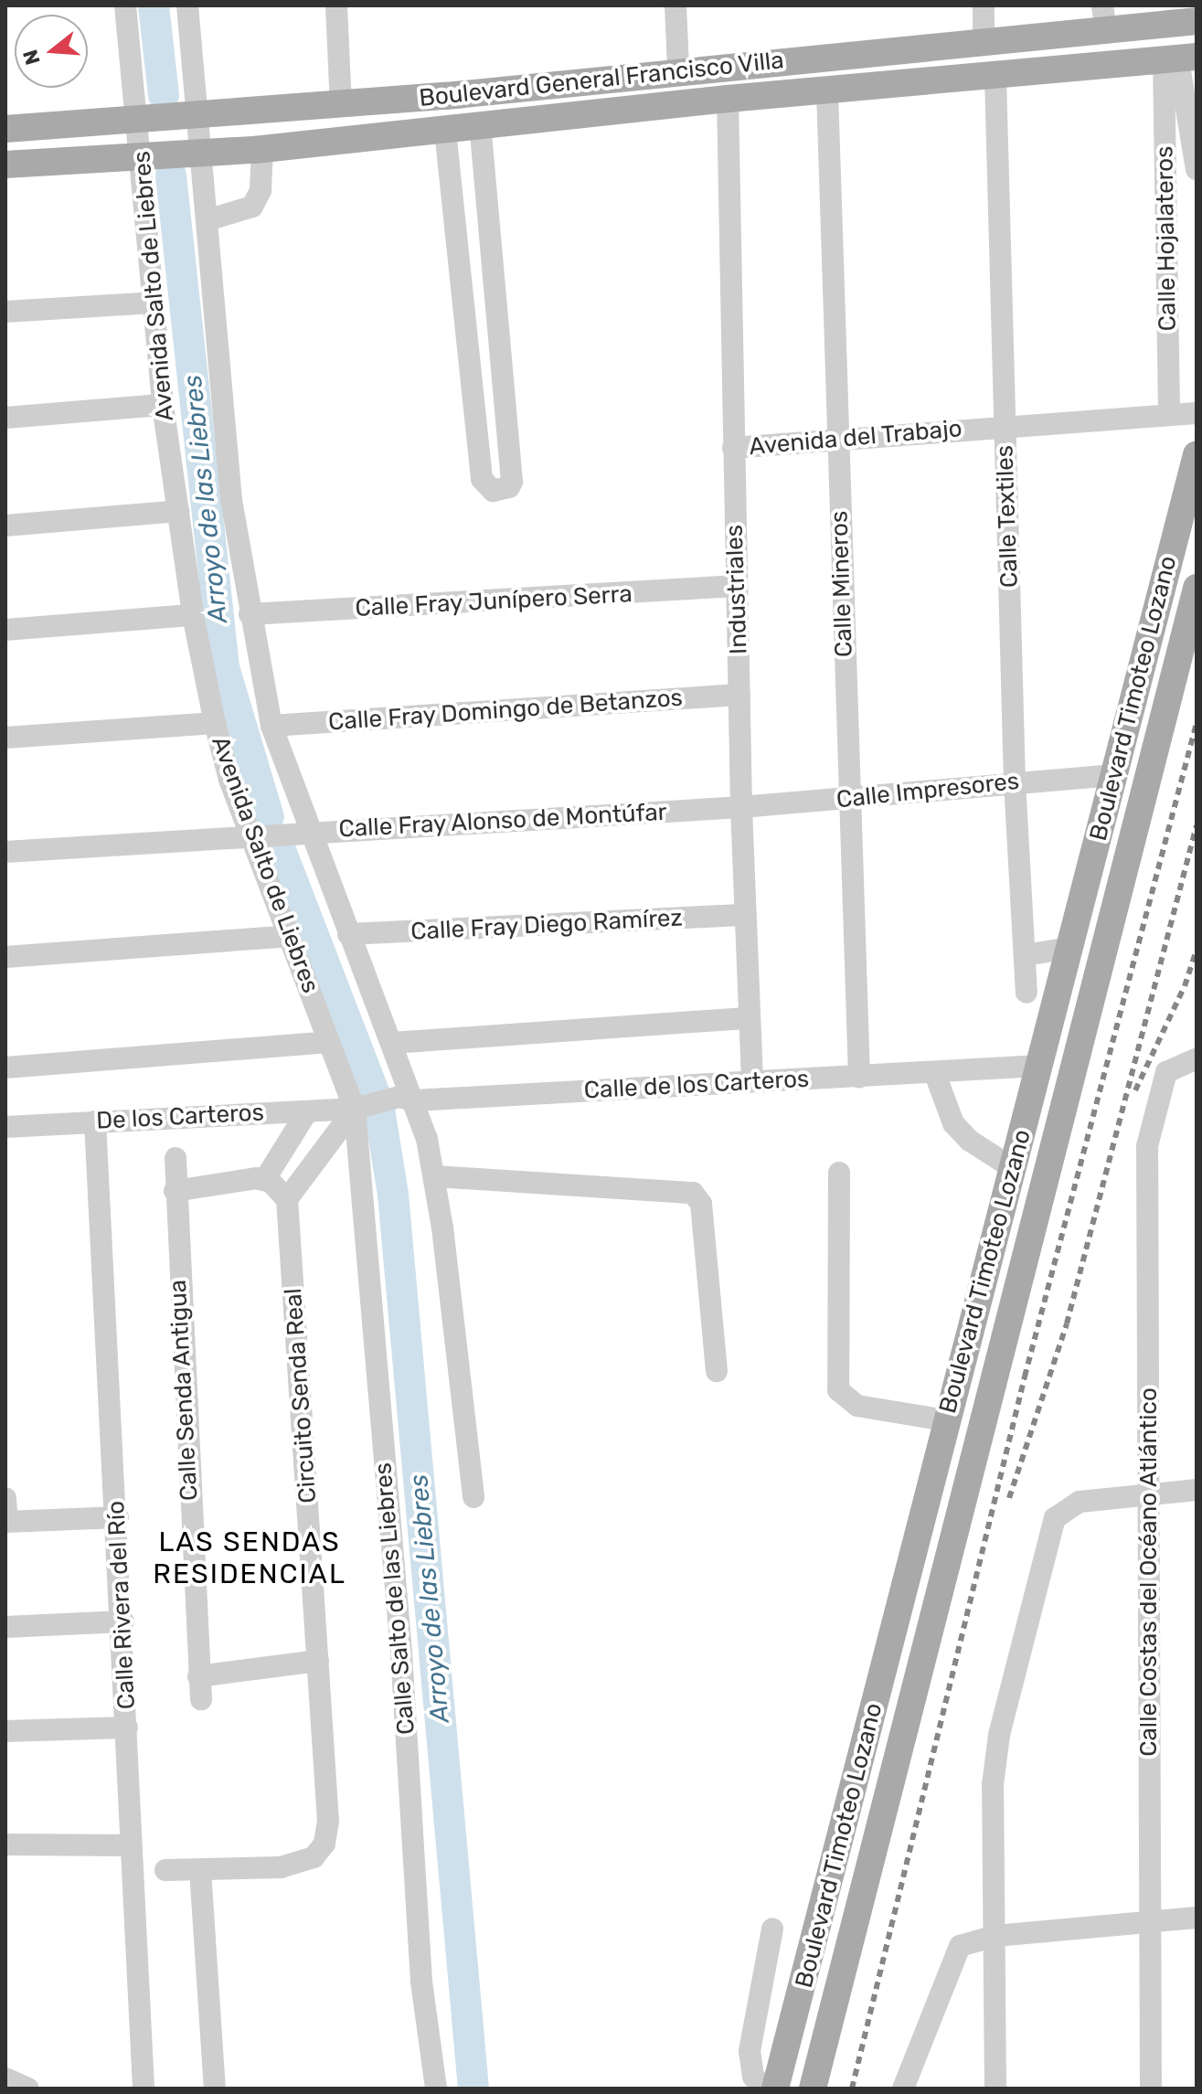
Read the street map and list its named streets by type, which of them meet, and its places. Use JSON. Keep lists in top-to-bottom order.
{
  "streets": {
    "main road": ["Boulevard General Francisco Villa", "Boulevard Timoteo Lozano"],
    "street": [
      "Calle Hojalateros",
      "Avenida Salto de Liebres",
      "Avenida del Trabajo",
      "Calle Textiles",
      "Calle Mineros",
      "Industriales",
      "Calle Fray Junípero Serra",
      "Calle Fray Domingo de Betanzos",
      "Calle Impresores",
      "Calle Fray Alonso de Montúfar",
      "Calle Fray Diego Ramírez",
      "Calle de los Carteros",
      "De los Carteros",
      "Calle Senda Antigua",
      "Circuito Senda Real",
      "Calle Costas del Océano Atlántico",
      "Calle Salto de las Liebres",
      "Calle Rivera del Río"
    ]
  },
  "crossings": [
    ["Boulevard General Francisco Villa", "Calle Hojalateros"],
    ["Boulevard General Francisco Villa", "Avenida Salto de Liebres"],
    ["Boulevard General Francisco Villa", "Calle Textiles"],
    ["Boulevard General Francisco Villa", "Calle Mineros"],
    ["Boulevard General Francisco Villa", "Industriales"],
    ["Calle Hojalateros", "Avenida del Trabajo"],
    ["Avenida Salto de Liebres", "Calle Fray Alonso de Montúfar"],
    ["Avenida Salto de Liebres", "Calle de los Carteros"],
    ["Avenida Salto de Liebres", "De los Carteros"],
    ["Avenida Salto de Liebres", "Calle Salto de las Liebres"],
    ["Avenida del Trabajo", "Calle Textiles"],
    ["Avenida del Trabajo", "Calle Mineros"],
    ["Avenida del Trabajo", "Industriales"],
    ["Calle Textiles", "Calle Impresores"],
    ["Calle Mineros", "Calle Impresores"],
    ["Calle Mineros", "Calle de los Carteros"],
    ["Industriales", "Calle Fray Junípero Serra"],
    ["Industriales", "Calle Fray Domingo de Betanzos"],
    ["Industriales", "Calle Impresores"],
    ["Industriales", "Calle Fray Alonso de Montúfar"],
    ["Industriales", "Calle Fray Diego Ramírez"],
    ["Industriales", "Calle de los Carteros"],
    ["Boulevard Timoteo Lozano", "Calle Impresores"],
    ["Boulevard Timoteo Lozano", "Calle de los Carteros"],
    ["Calle Impresores", "Calle Fray Alonso de Montúfar"],
    ["Calle de los Carteros", "De los Carteros"],
    ["Calle de los Carteros", "Calle Salto de las Liebres"],
    ["De los Carteros", "Calle Salto de las Liebres"],
    ["De los Carteros", "Calle Rivera del Río"]
  ],
  "districts": ["LAS SENDAS RESIDENCIAL"],
  "water": ["Arroyo de las Liebres"],
  "north": "left"
}
